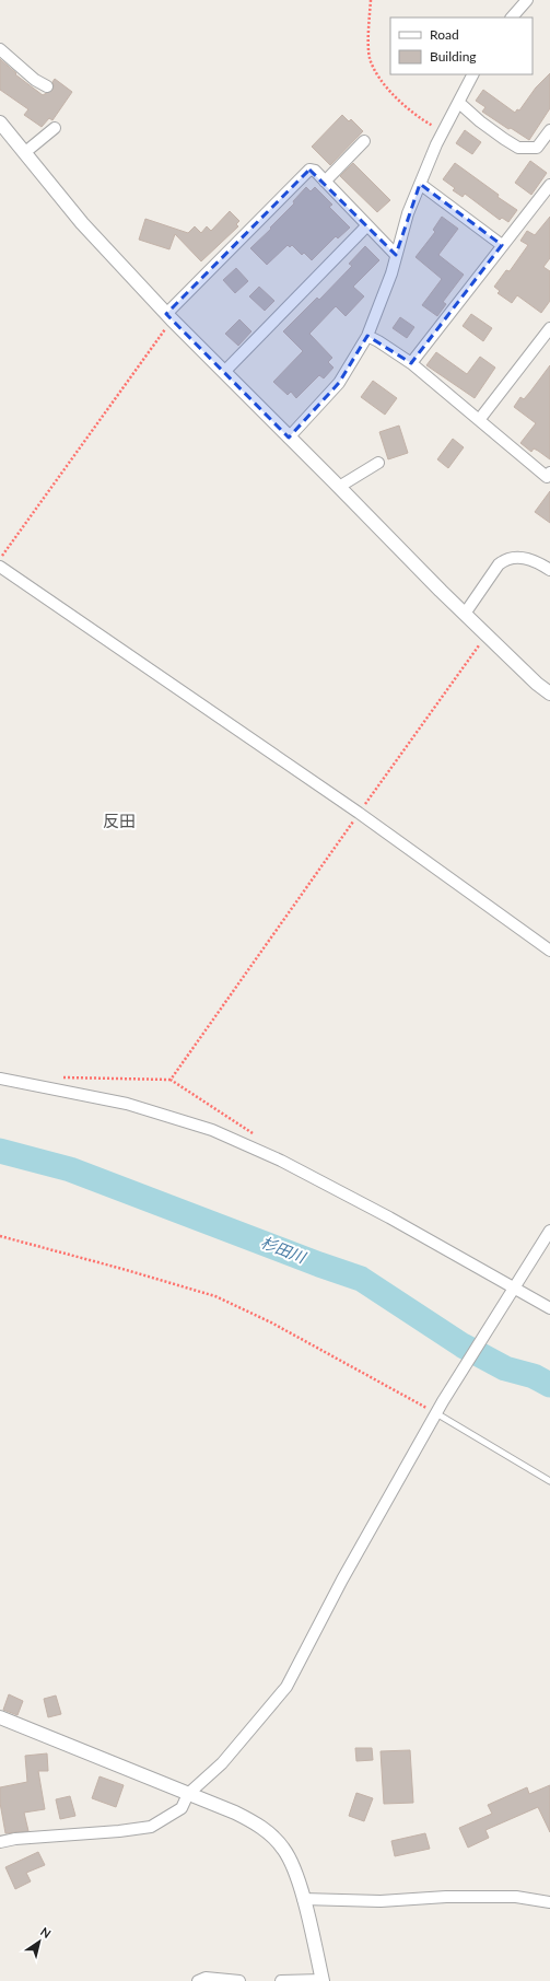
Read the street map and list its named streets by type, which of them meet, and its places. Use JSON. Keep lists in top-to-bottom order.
{
  "districts": ["反田"],
  "water": ["杉田川"],
  "legend": ["Road", "Building"],
  "north": "top right"
}
